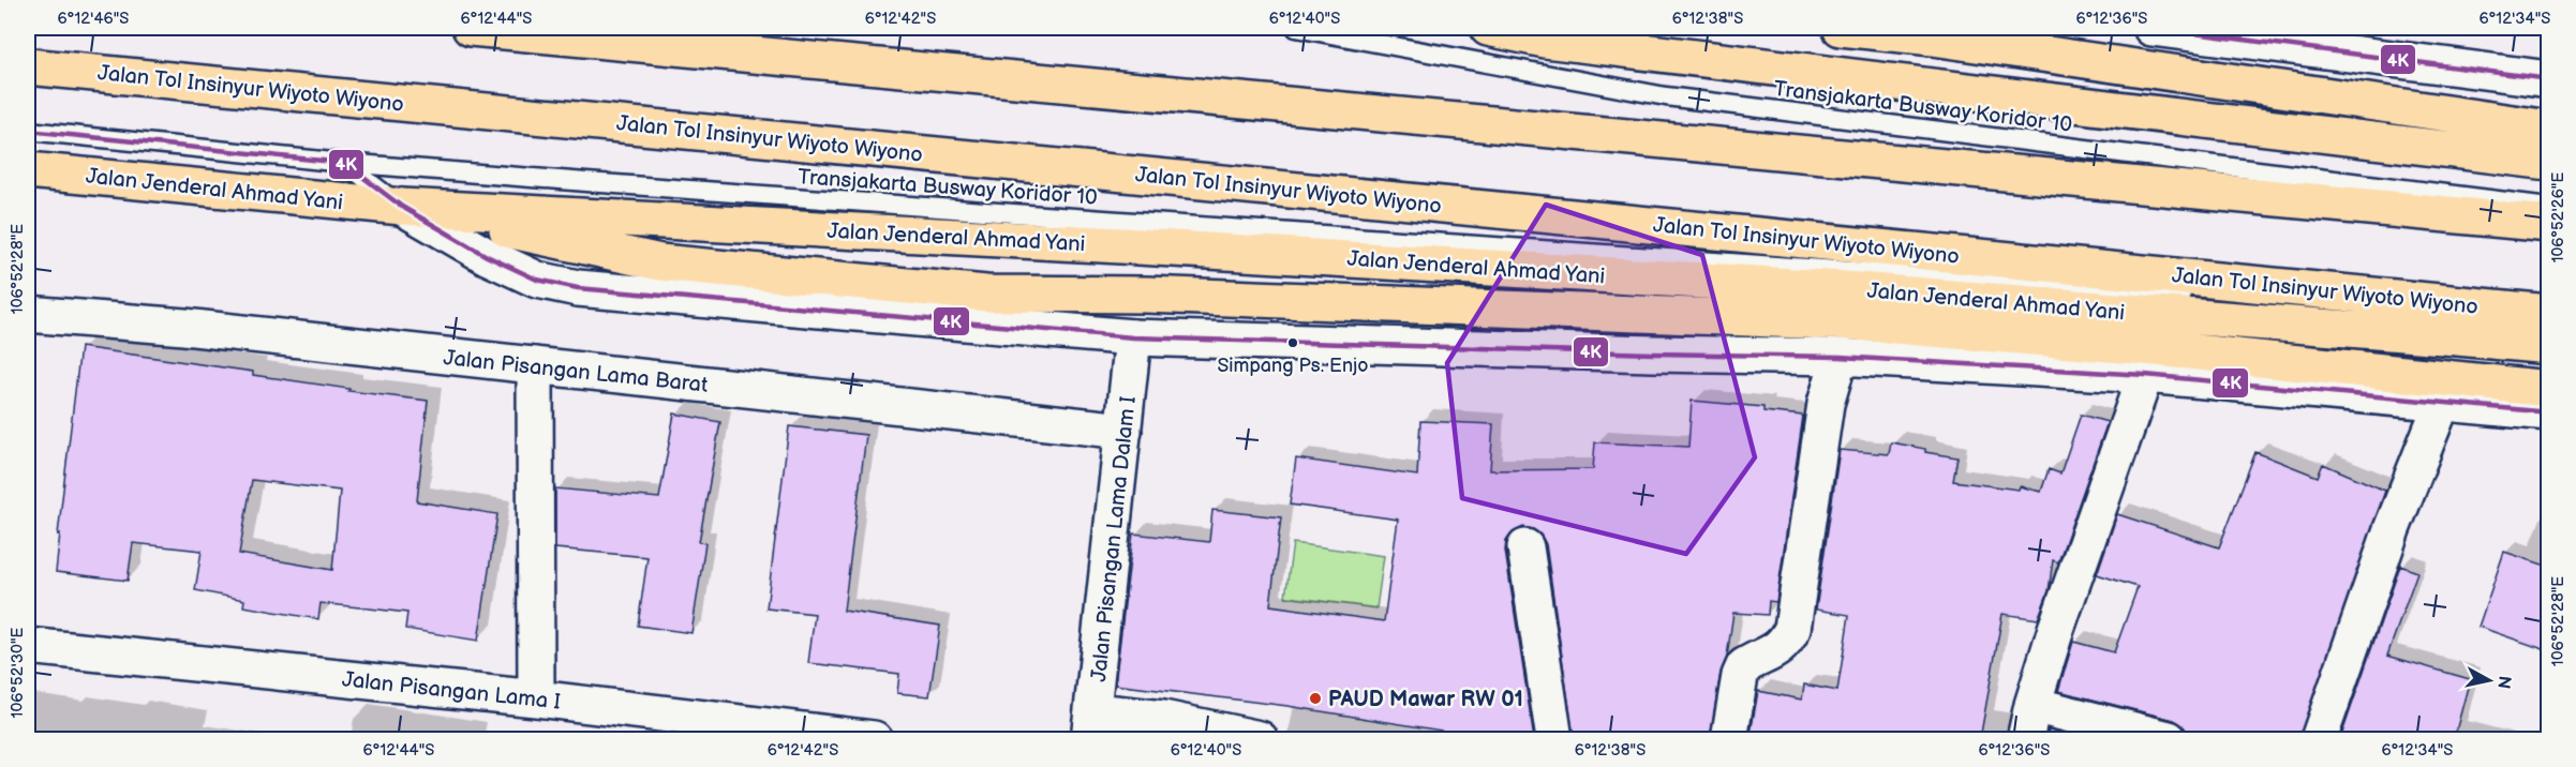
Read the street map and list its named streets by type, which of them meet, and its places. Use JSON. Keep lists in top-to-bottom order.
{
  "streets": {
    "highway": ["Jalan Tol Insinyur Wiyoto Wiyono", "Jalan Jenderal Ahmad Yani"],
    "street": ["Jalan Pisangan Lama Barat", "Jalan Pisangan Lama Dalam I", "Jalan Pisangan Lama I"],
    "lane": ["Transjakarta Busway Koridor 10"]
  },
  "crossings": [
    ["Jalan Jenderal Ahmad Yani", "Jalan Pisangan Lama Dalam I"],
    ["Jalan Pisangan Lama Barat", "Jalan Pisangan Lama Dalam I"]
  ],
  "places": ["Simpang Ps. Enjo", "PAUD Mawar RW 01"],
  "lines": ["transit line 4K"],
  "north": "right",
  "coordinates": [
    "6°12'46\"S",
    "6°12'44\"S",
    "6°12'42\"S",
    "6°12'40\"S",
    "6°12'38\"S",
    "6°12'36\"S",
    "6°12'34\"S",
    "106°52'26\"E",
    "106°52'28\"E",
    "106°52'30\"E"
  ]
}
